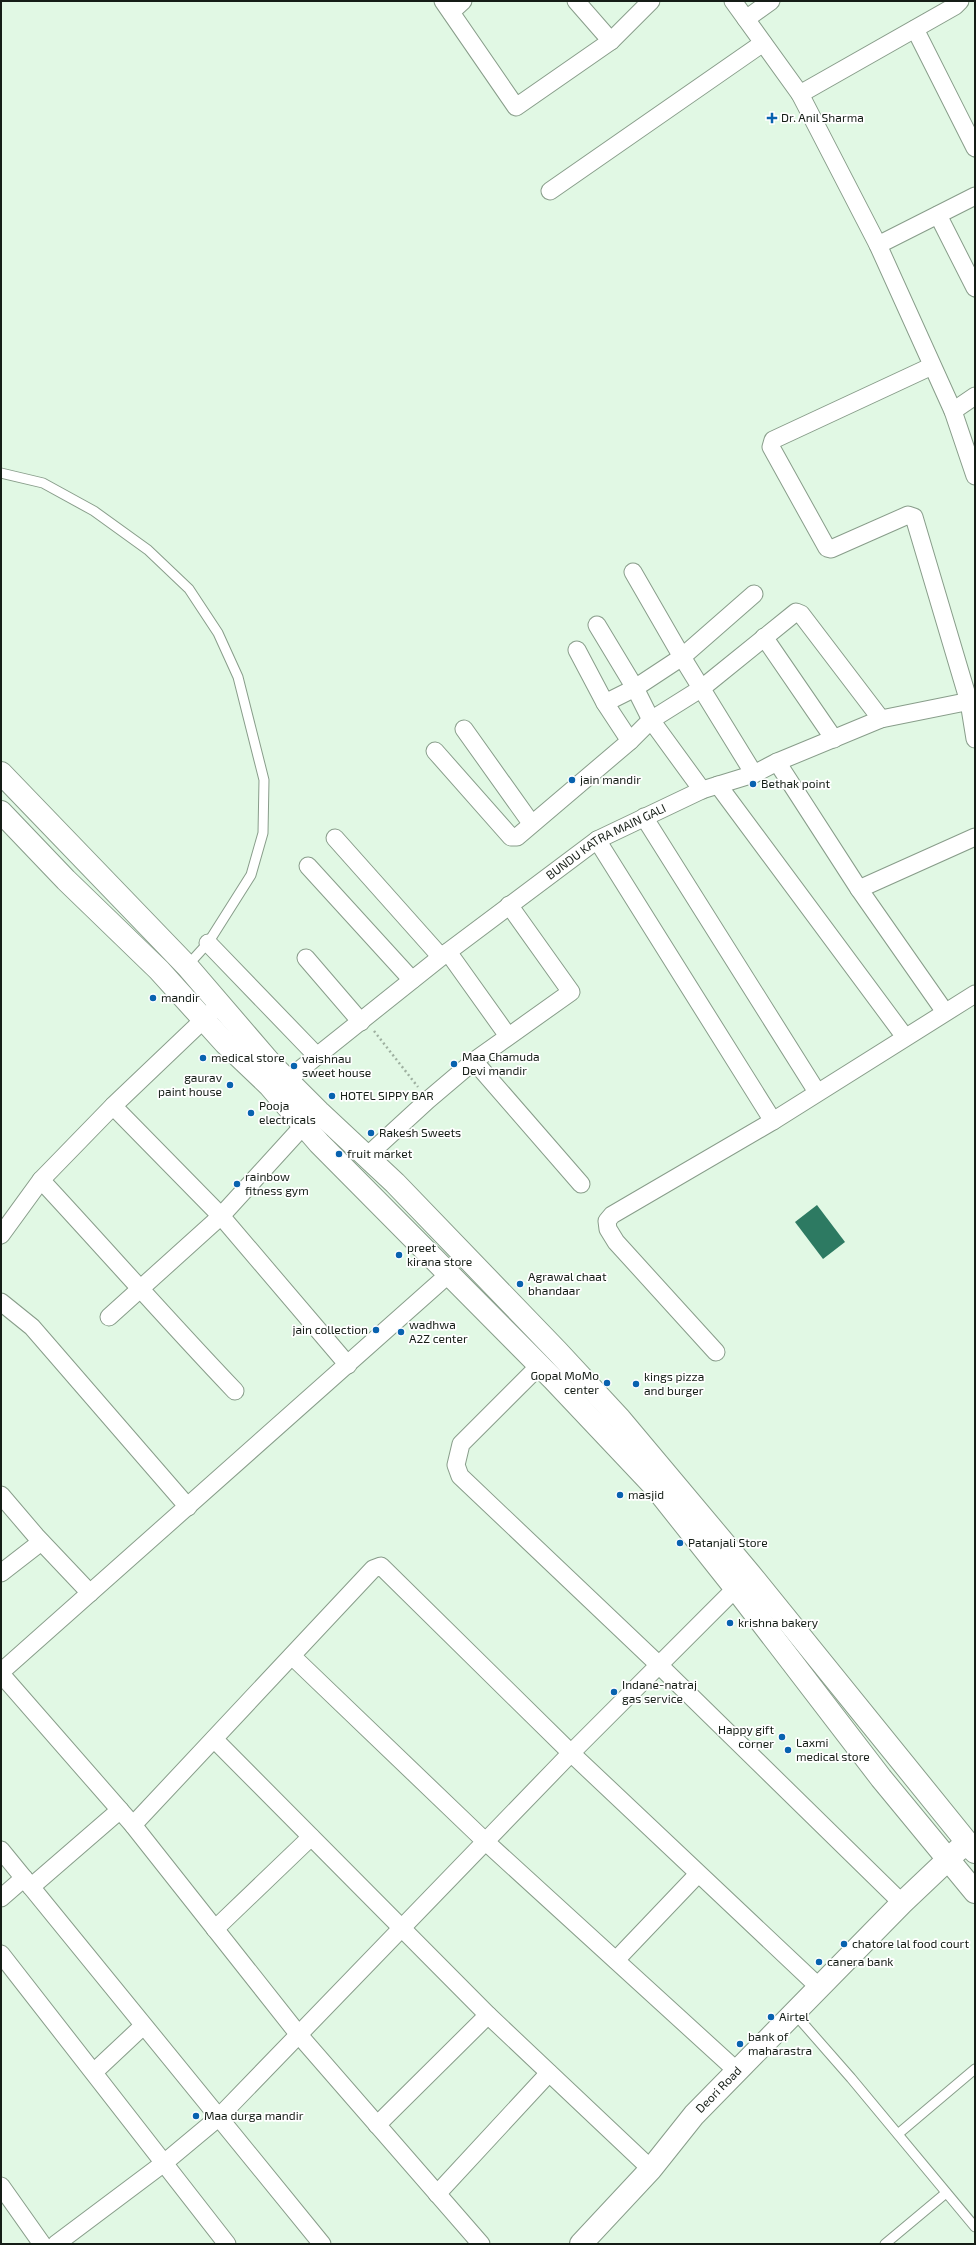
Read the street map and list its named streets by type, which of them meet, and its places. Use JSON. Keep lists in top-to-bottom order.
{
  "streets": {
    "main road": ["Deori Road"],
    "street": ["BUNDU KATRA MAIN GALI"]
  },
  "places": {
    "health": ["Dr. Anil Sharma"],
    "other": [
      "jain mandir",
      "Bethak point",
      "mandir",
      "medical store",
      "Maa Chamuda Devi mandir",
      "vaishnau sweet house",
      "gaurav paint house",
      "HOTEL SIPPY BAR",
      "Pooja electricals",
      "Rakesh Sweets",
      "fruit market",
      "rainbow fitness gym",
      "preet kirana store",
      "Agrawal chaat bhandaar",
      "jain collection",
      "wadhwa A2Z center",
      "Gopal MoMo center",
      "kings pizza and burger",
      "masjid",
      "Patanjali Store",
      "krishna bakery",
      "Indane-natraj gas service",
      "Happy gift corner",
      "Laxmi medical store",
      "chatore lal food court",
      "canera bank",
      "Airtel",
      "bank of maharastra",
      "Maa durga mandir"
    ]
  }
}
